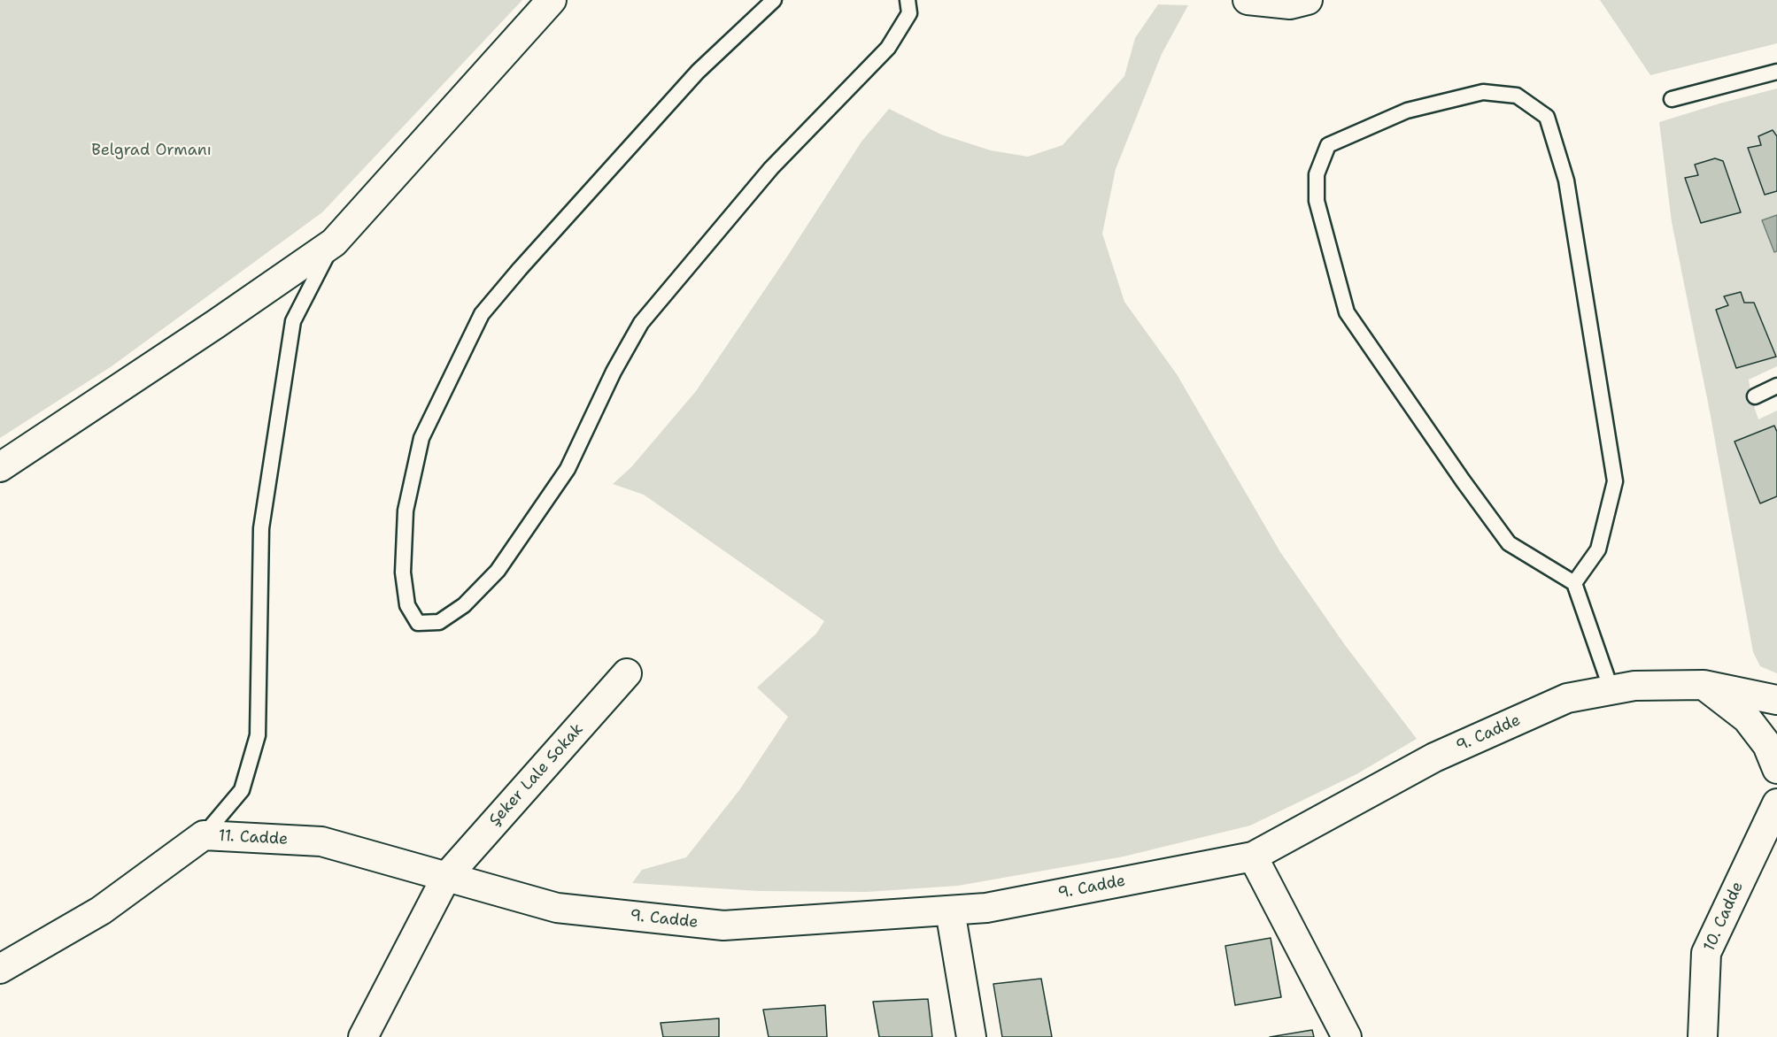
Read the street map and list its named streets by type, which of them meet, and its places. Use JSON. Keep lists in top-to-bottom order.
{
  "streets": {
    "street": [
      "9. Cadde",
      "Şeker Lale Sokak",
      "11. Cadde",
      "10. Cadde"
    ]
  },
  "crossings": [
    ["9. Cadde", "Şeker Lale Sokak"],
    ["9. Cadde", "11. Cadde"],
    ["Şeker Lale Sokak", "11. Cadde"]
  ],
  "parks": ["Belgrad Ormanı"]
}
